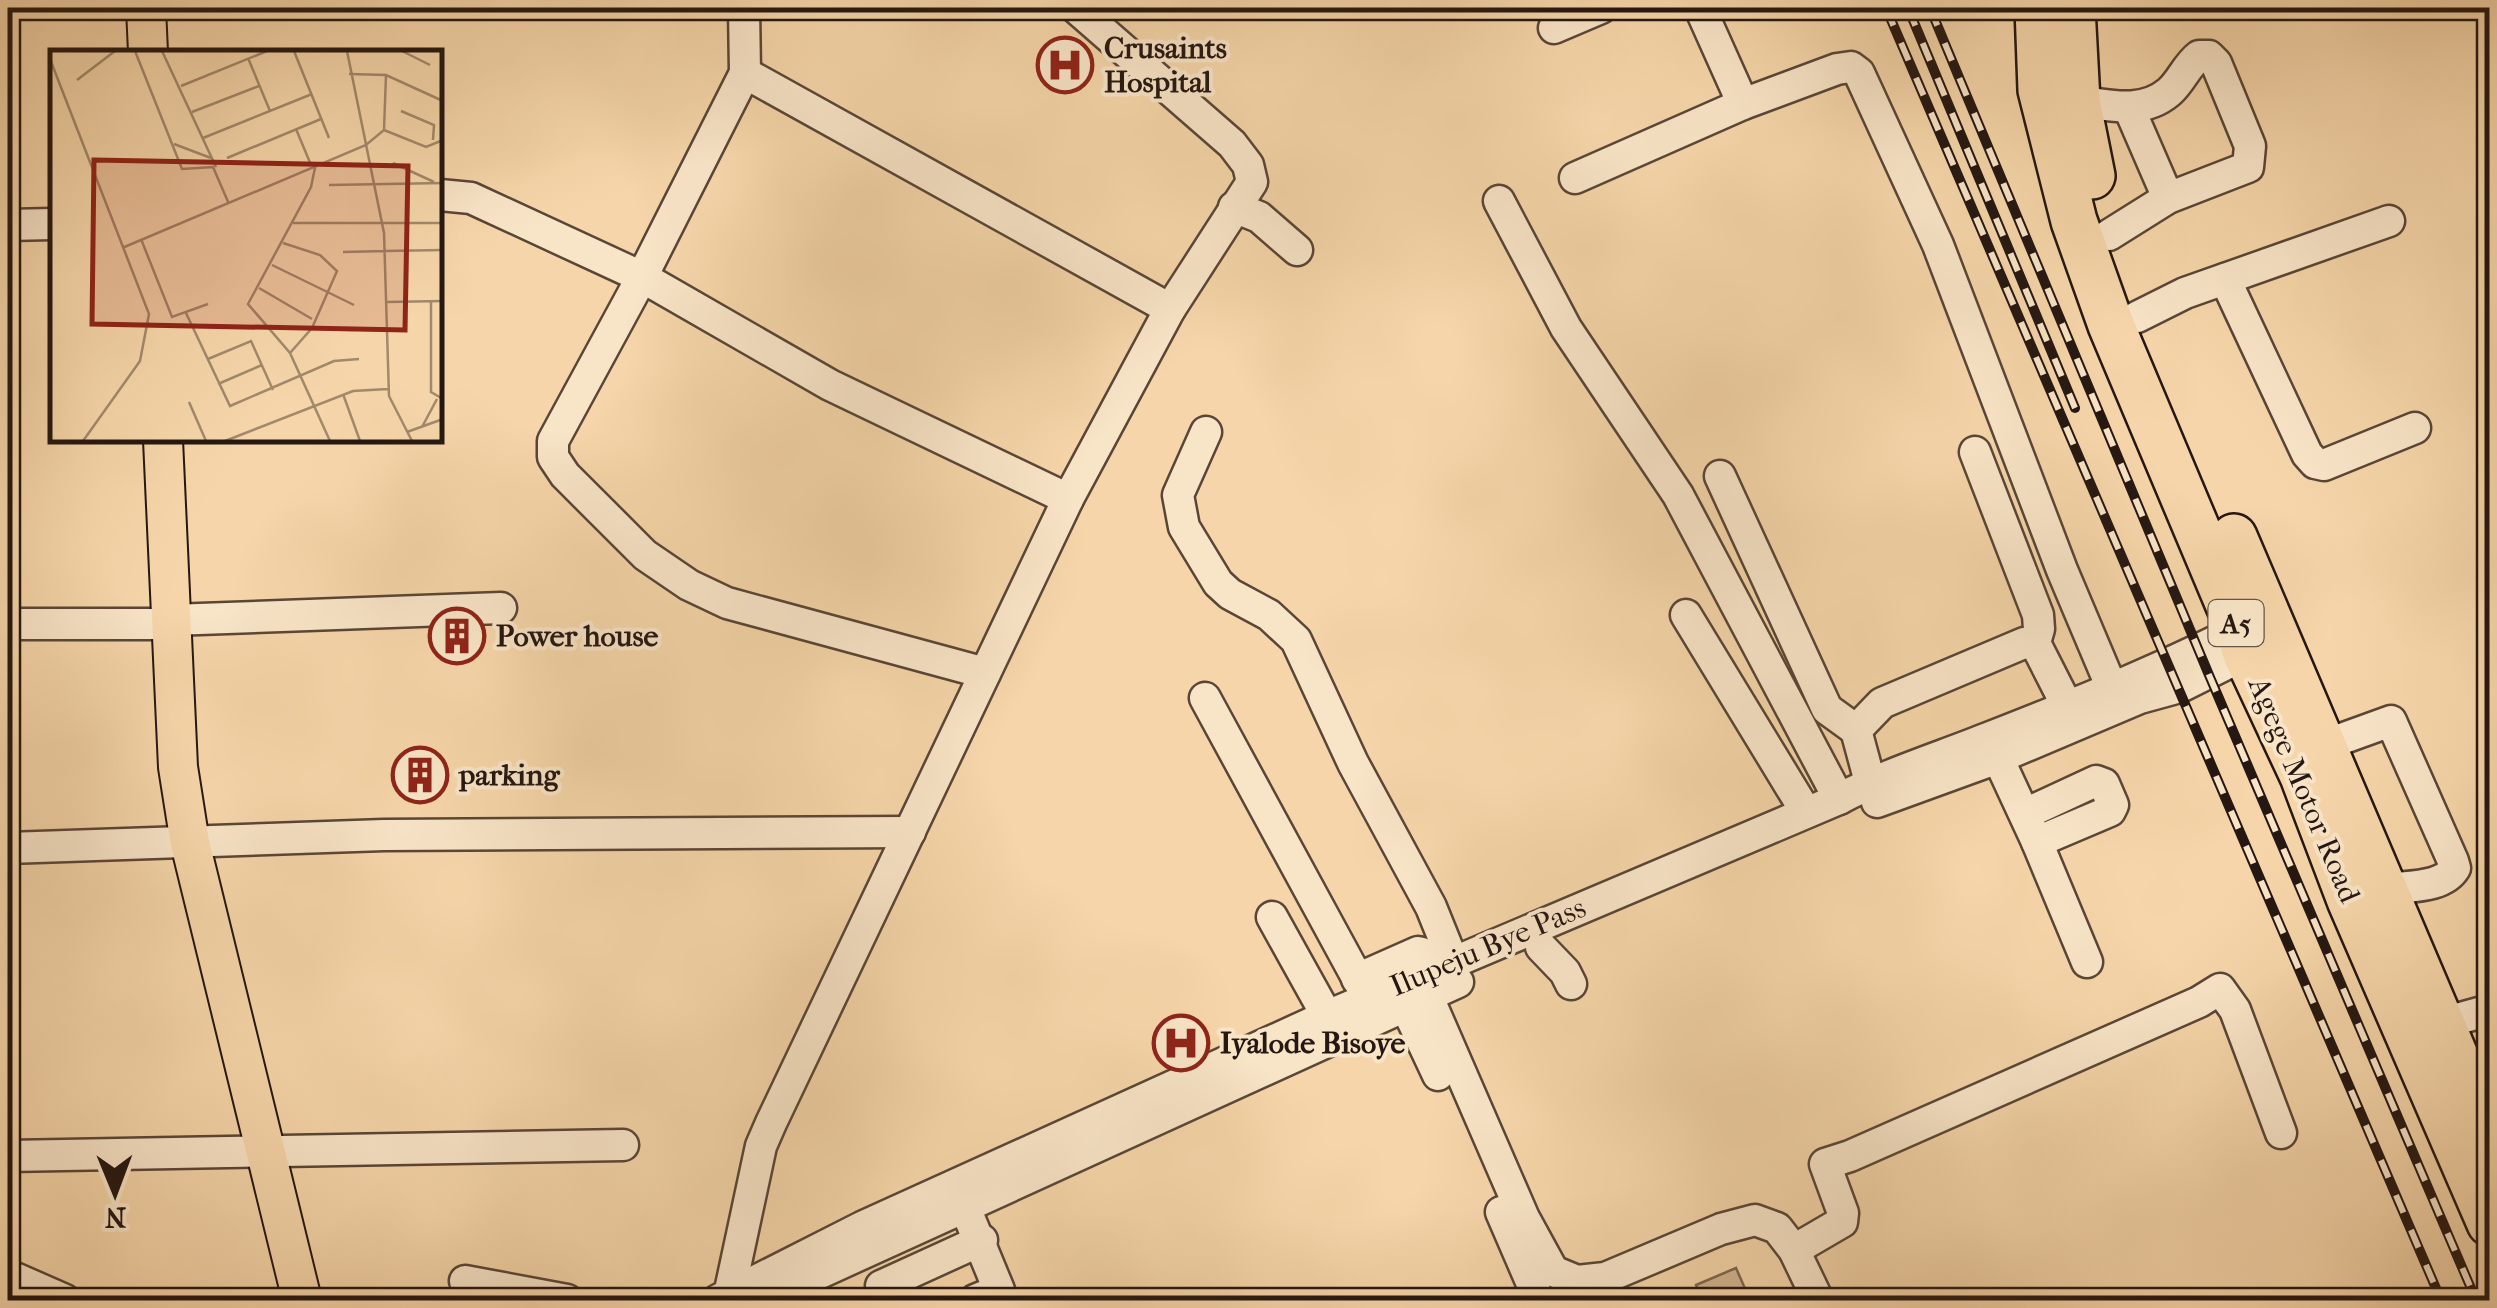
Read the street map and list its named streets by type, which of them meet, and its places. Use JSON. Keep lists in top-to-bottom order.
{
  "streets": {
    "highway": ["A5", "Agege Motor Road"],
    "street": ["Ilupeju Bye Pass"]
  },
  "crossings": [
    ["Agege Motor Road", "Ilupeju Bye Pass"]
  ],
  "places": {
    "hospital": ["Crusaints Hospital", "Iyalode Bisoye"],
    "building": ["Power house", "parking"]
  },
  "north": "bottom"
}
